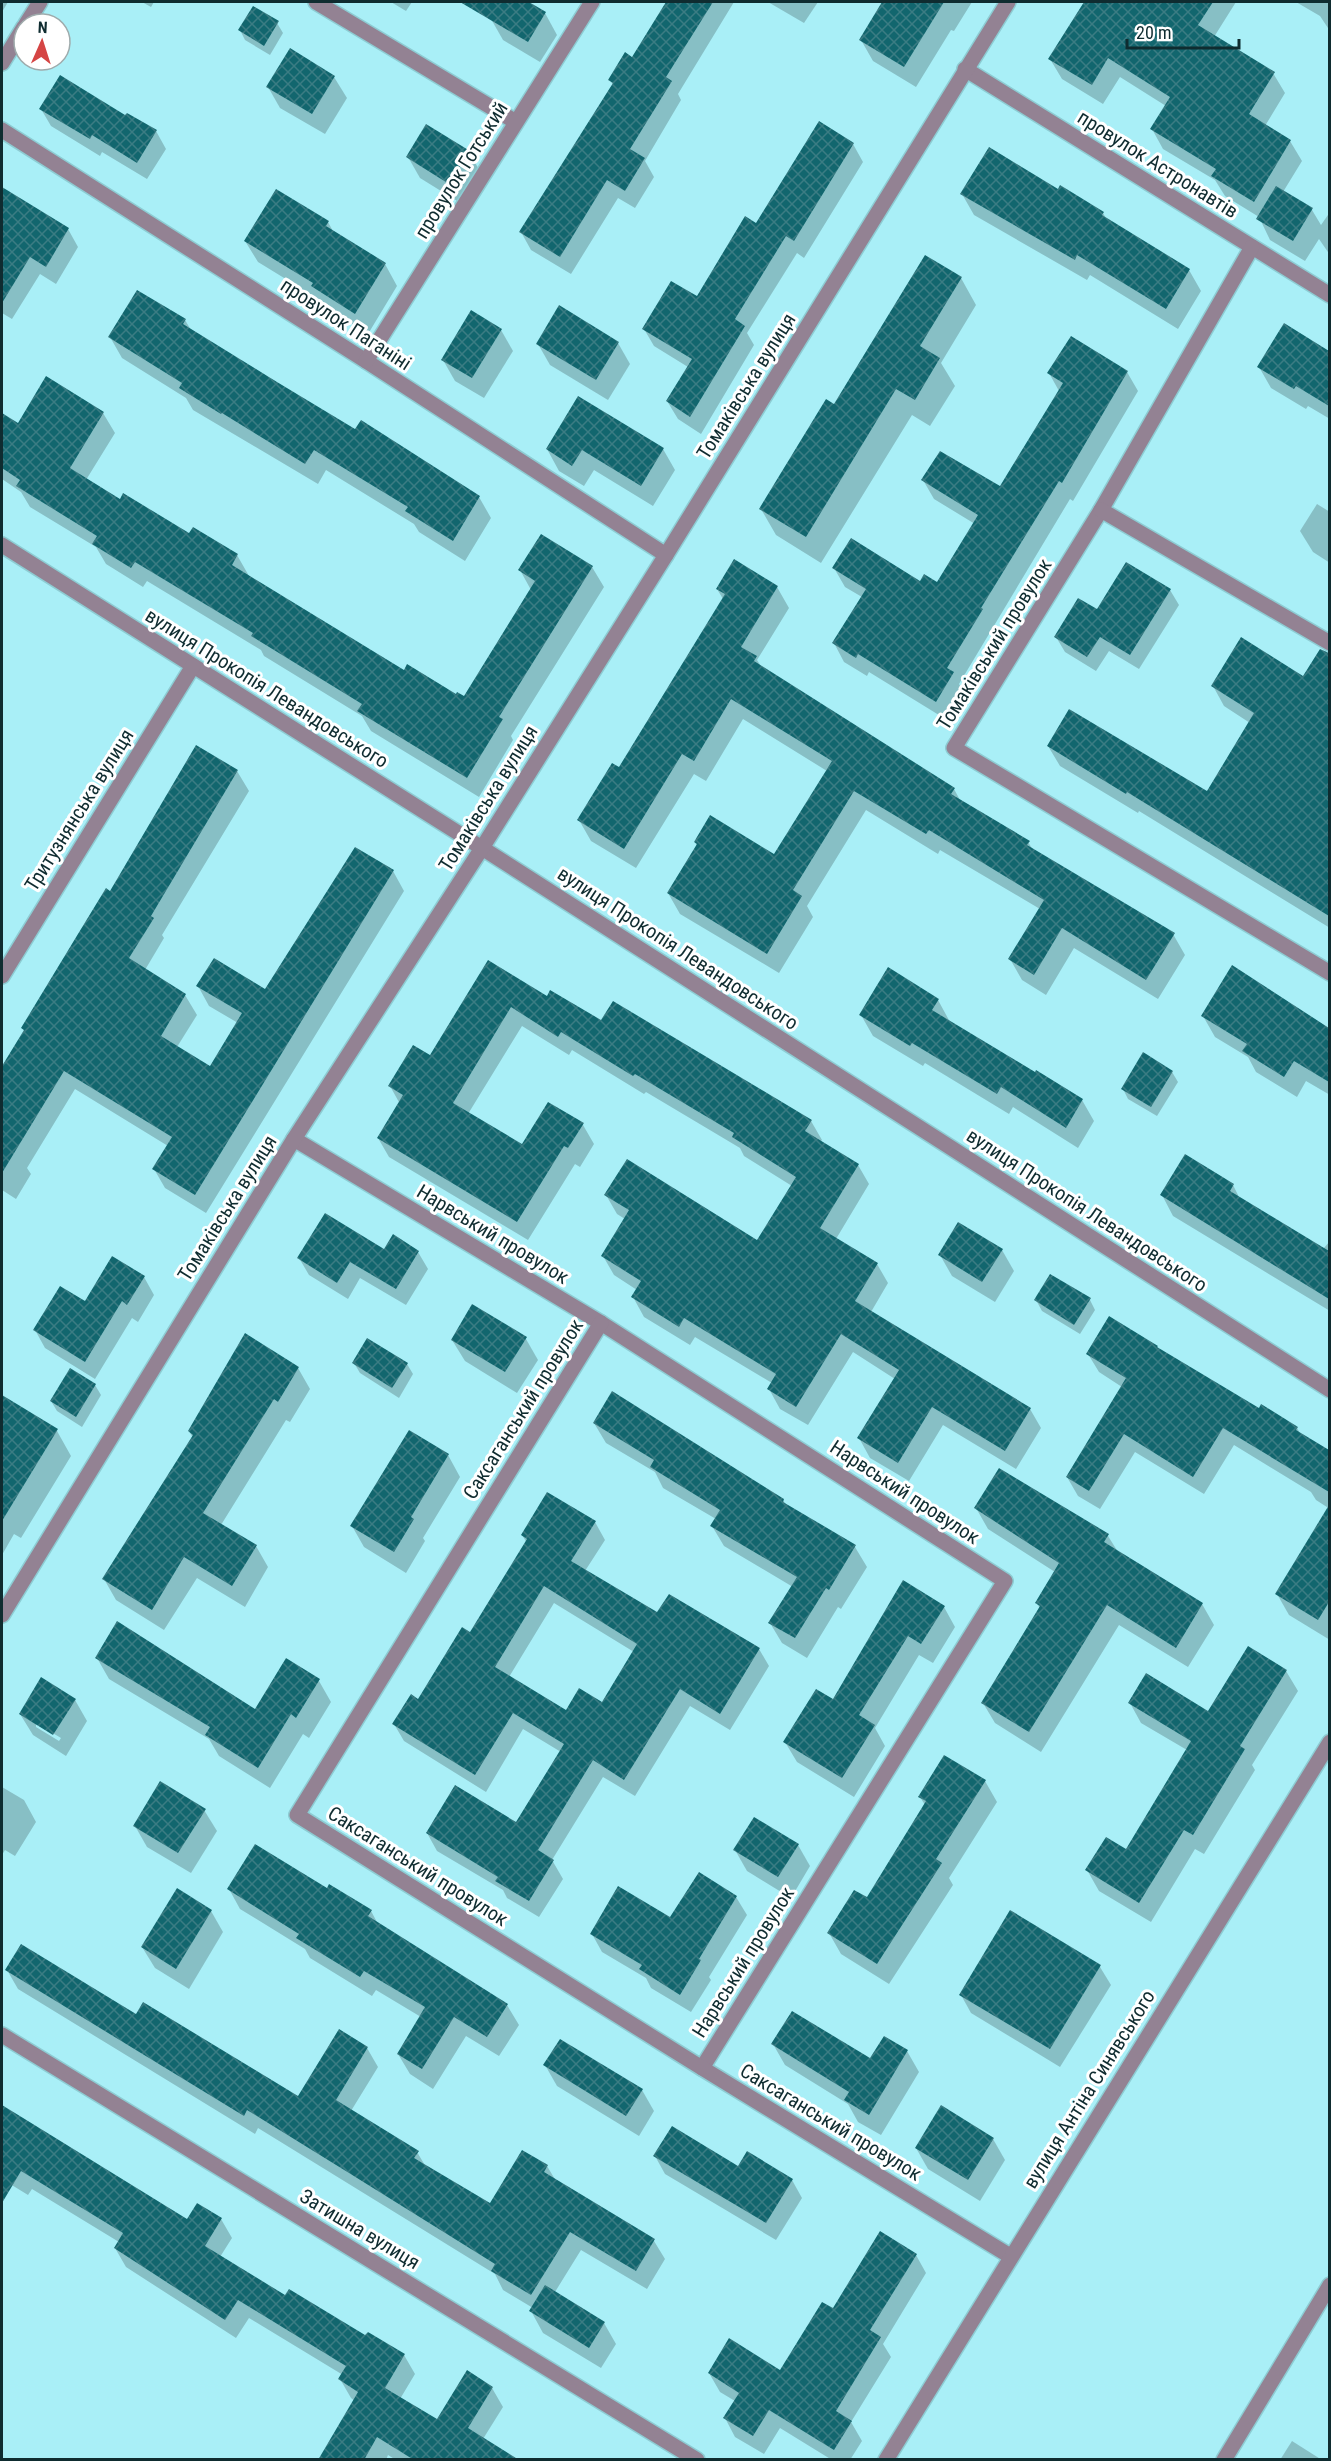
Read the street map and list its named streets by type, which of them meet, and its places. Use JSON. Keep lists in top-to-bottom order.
{
  "streets": {
    "street": [
      "провулок Астронавтів",
      "провулок Готський",
      "провулок Паганіні",
      "Томаківська вулиця",
      "Томаківський провулок",
      "вулиця Прокопія Левандовського",
      "Тритузнянська вулиця",
      "Нарвський провулок",
      "Саксаганський провулок",
      "вулиця Антіна Синявського",
      "Затишна вулиця"
    ]
  },
  "crossings": [
    ["провулок Астронавтів", "Томаківська вулиця"],
    ["провулок Астронавтів", "Томаківський провулок"],
    ["провулок Готський", "провулок Паганіні"],
    ["провулок Паганіні", "Томаківська вулиця"],
    ["Томаківська вулиця", "вулиця Прокопія Левандовського"],
    ["Томаківська вулиця", "Нарвський провулок"],
    ["вулиця Прокопія Левандовського", "Тритузнянська вулиця"],
    ["Нарвський провулок", "Саксаганський провулок"],
    ["Саксаганський провулок", "вулиця Антіна Синявського"]
  ],
  "scale_bar": "20 m",
  "north": "top"
}
